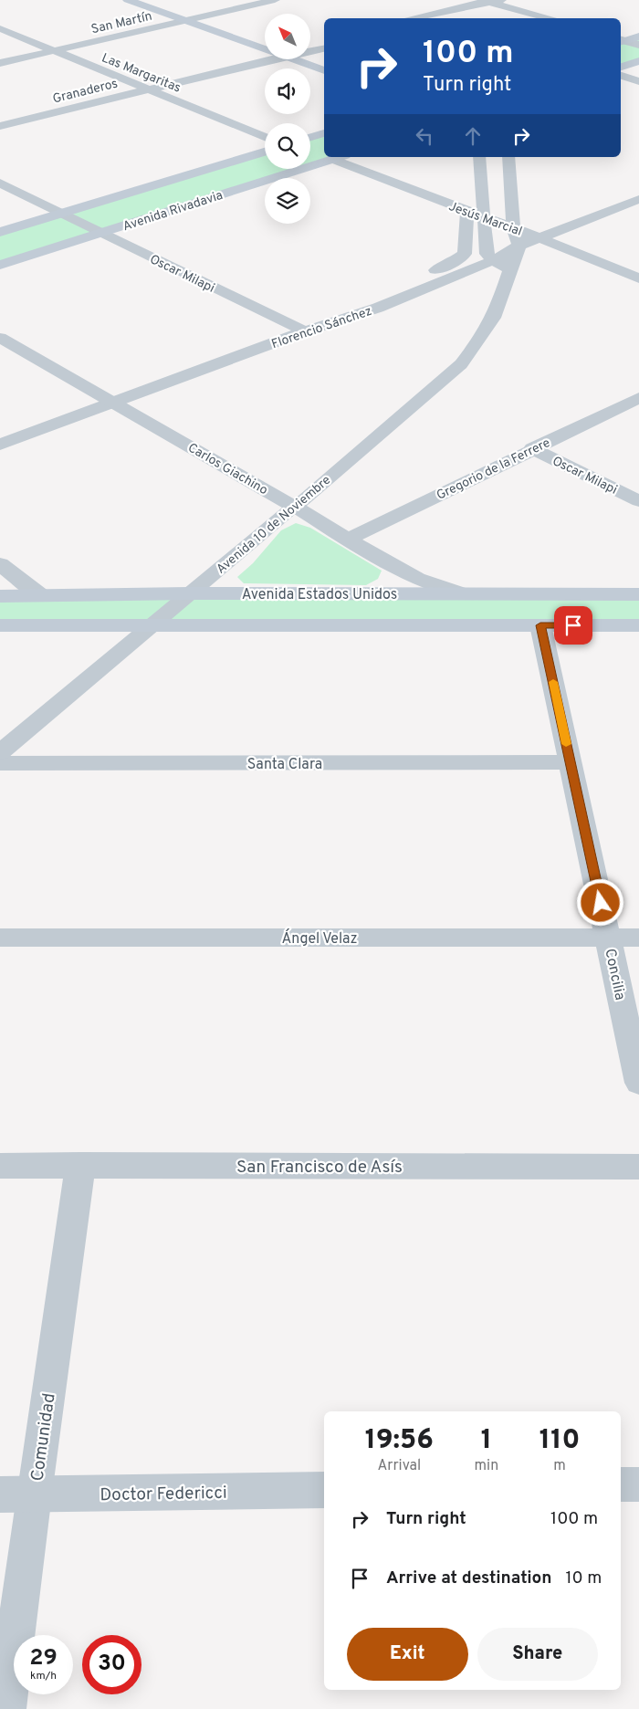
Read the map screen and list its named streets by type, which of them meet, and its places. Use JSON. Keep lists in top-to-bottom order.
{
  "streets": {
    "main road": ["Avenida Rivadavia", "Avenida Estados Unidos"],
    "street": [
      "San Martín",
      "Las Margaritas",
      "Granaderos",
      "Jesús Marcial",
      "Oscar Milapi",
      "Florencio Sánchez",
      "Carlos Giachino",
      "Gregorio de la Ferrere",
      "Avenida 10 de Noviembre",
      "Santa Clara",
      "Ángel Velaz",
      "Concilia",
      "San Francisco de Asís",
      "Comunidad",
      "Doctor Federicci"
    ]
  },
  "crossings": [
    ["San Martín", "Las Margaritas"],
    ["Las Margaritas", "Granaderos"],
    ["Avenida Rivadavia", "Jesús Marcial"],
    ["Avenida Rivadavia", "Oscar Milapi"],
    ["Jesús Marcial", "Florencio Sánchez"],
    ["Oscar Milapi", "Florencio Sánchez"],
    ["Oscar Milapi", "Gregorio de la Ferrere"],
    ["Florencio Sánchez", "Carlos Giachino"],
    ["Florencio Sánchez", "Avenida 10 de Noviembre"],
    ["Carlos Giachino", "Gregorio de la Ferrere"],
    ["Carlos Giachino", "Avenida 10 de Noviembre"],
    ["Carlos Giachino", "Avenida Estados Unidos"],
    ["Avenida 10 de Noviembre", "Avenida Estados Unidos"],
    ["Santa Clara", "Concilia"],
    ["Ángel Velaz", "Concilia"],
    ["San Francisco de Asís", "Comunidad"],
    ["Comunidad", "Doctor Federicci"]
  ],
  "north": "top left",
  "page": {
    "turn": ["100 m", "Turn right"],
    "eta": [
      "19:56",
      "Arrival",
      "1",
      "min",
      "110",
      "m"
    ],
    "list": [
      {
        "name": "Turn right",
        "value": "100 m"
      },
      {
        "name": "Arrive at destination",
        "value": "10 m"
      }
    ],
    "buttons": ["Exit", "Share"],
    "speed": "29 km/h",
    "limit": "30"
  }
}
